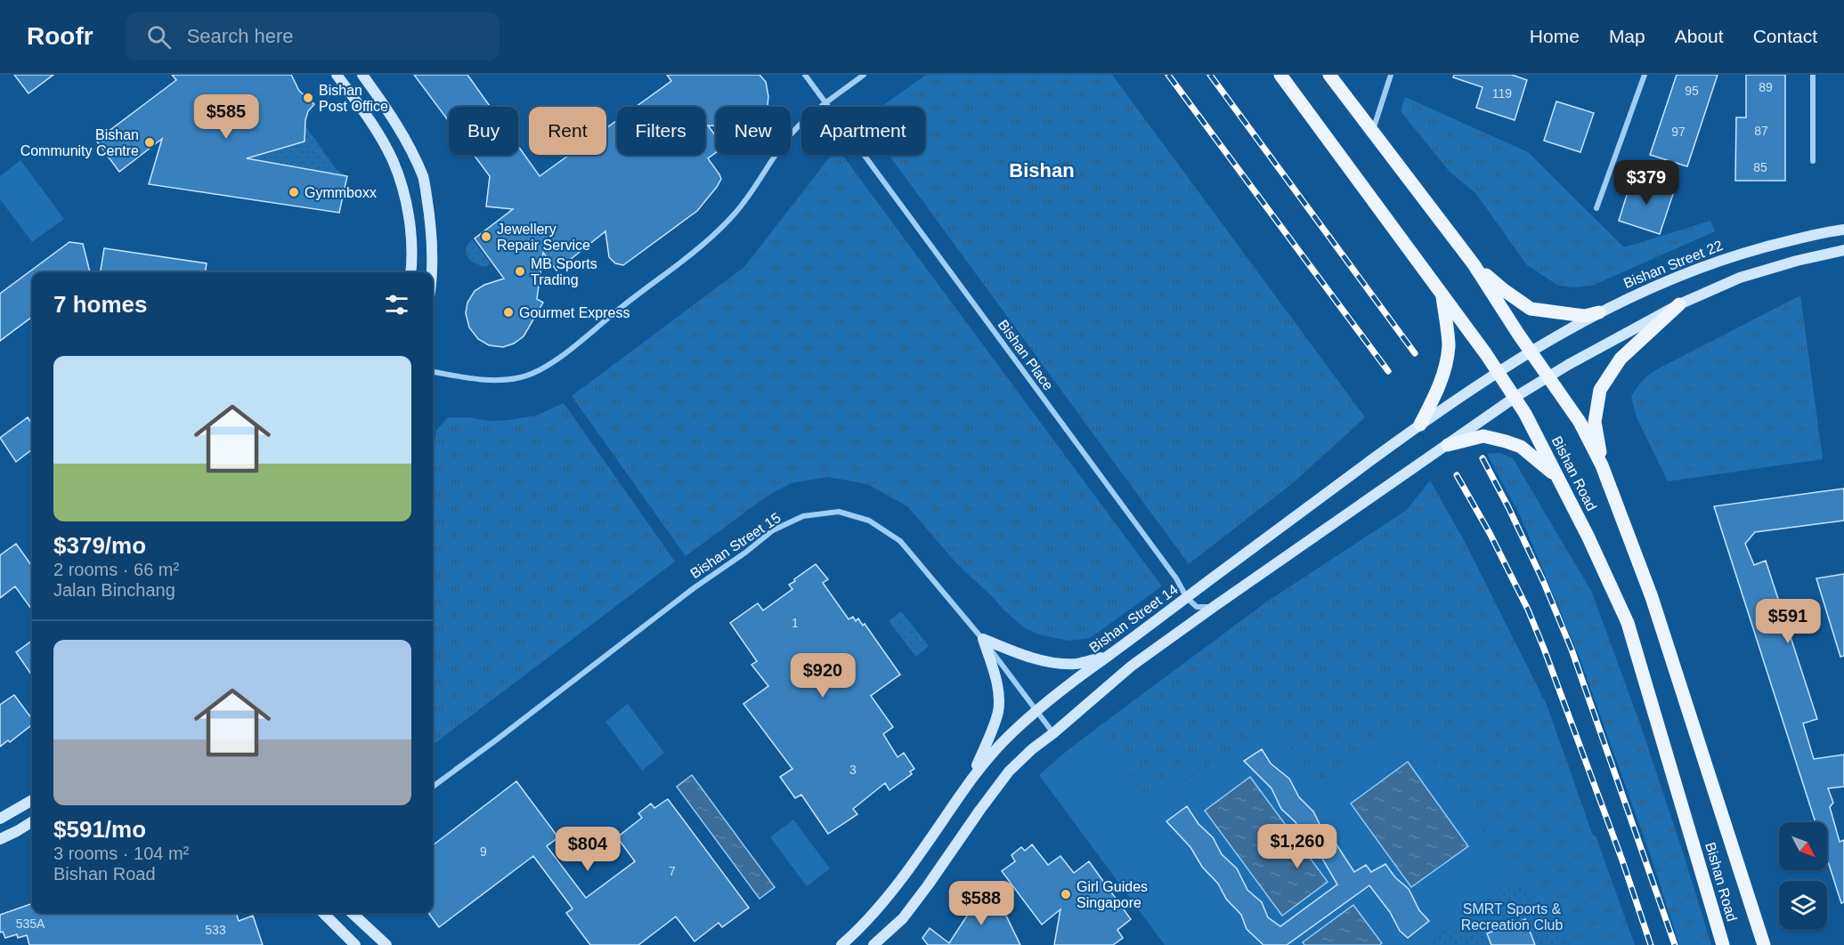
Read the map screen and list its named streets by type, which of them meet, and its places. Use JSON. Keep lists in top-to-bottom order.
{
  "streets": {
    "main road": ["Bishan Road"],
    "street": [
      "Bishan Street 22",
      "Bishan Place",
      "Bishan Street 15",
      "Bishan Street 14"
    ]
  },
  "crossings": [
    ["Bishan Street 22", "Bishan Road"],
    ["Bishan Street 22", "Bishan Street 14"],
    ["Bishan Place", "Bishan Street 14"],
    ["Bishan Road", "Bishan Street 14"],
    ["Bishan Street 15", "Bishan Street 14"]
  ],
  "districts": ["Bishan"],
  "parks": ["SMRT Sports & Recreation Club"],
  "places": [
    "Bishan Post Office",
    "Bishan Community Centre",
    "Gymmboxx",
    "Jewellery Repair Service",
    "MB Sports Trading",
    "Gourmet Express",
    "Girl Guides Singapore"
  ],
  "house_numbers": [
    "89",
    "95",
    "119",
    "87",
    "97",
    "85",
    "1",
    "3",
    "9",
    "7",
    "535A",
    "533"
  ],
  "north": "bottom right",
  "page": {
    "header": "Roofr",
    "search": "Search here",
    "nav": [
      "Home",
      "Map",
      "About",
      "Contact"
    ],
    "price": [
      "$585",
      "$379",
      "$591",
      "$920",
      "$1,260",
      "$804",
      "$588"
    ],
    "chip": [
      "Buy",
      "Rent",
      "Filters",
      "New",
      "Apartment"
    ],
    "heading": "7 homes",
    "list": [
      {
        "name": "$379/mo",
        "note": "2 rooms · 66 m² · Jalan Binchang"
      },
      {
        "name": "$591/mo",
        "note": "3 rooms · 104 m² · Bishan Road"
      }
    ]
  }
}
